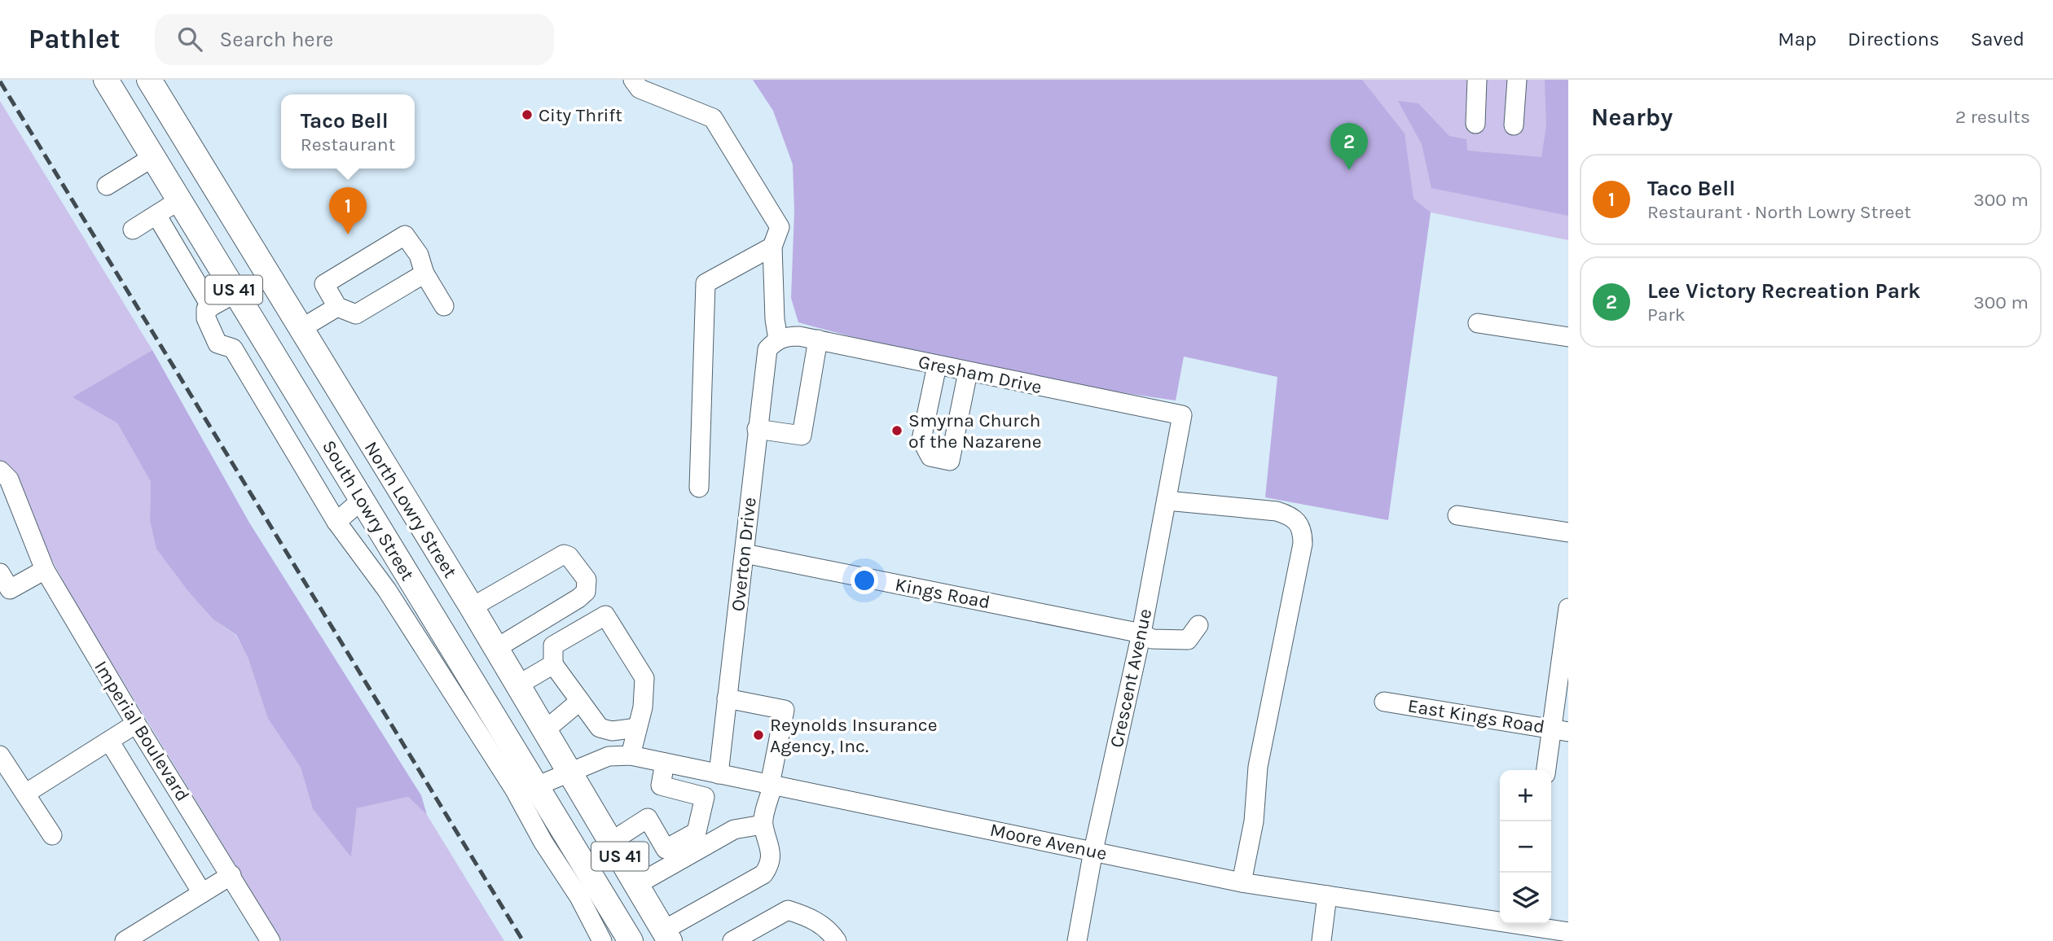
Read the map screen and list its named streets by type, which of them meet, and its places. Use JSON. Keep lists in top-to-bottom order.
{
  "streets": {
    "main road": ["US 41", "North Lowry Street", "South Lowry Street"],
    "street": [
      "Gresham Drive",
      "Overton Drive",
      "Kings Road",
      "Crescent Avenue",
      "East Kings Road",
      "Imperial Boulevard",
      "Moore Avenue"
    ]
  },
  "crossings": [
    ["Gresham Drive", "Overton Drive"],
    ["Gresham Drive", "Crescent Avenue"],
    ["North Lowry Street", "Moore Avenue"],
    ["South Lowry Street", "Moore Avenue"],
    ["Overton Drive", "Kings Road"],
    ["Overton Drive", "Moore Avenue"],
    ["Kings Road", "Crescent Avenue"],
    ["Crescent Avenue", "Moore Avenue"]
  ],
  "places": ["City Thrift", "Smyrna Church of the Nazarene", "Reynolds Insurance Agency, Inc."],
  "page": {
    "header": "Pathlet",
    "search": "Search here",
    "nav": ["Map", "Directions", "Saved"],
    "heading": ["Nearby", "2 results"],
    "popup": ["Taco Bell", "Restaurant"],
    "pins": ["2", "1"],
    "list": [
      {
        "mark": "1",
        "name": "Taco Bell",
        "note": "Restaurant · North Lowry Street",
        "value": "300 m"
      },
      {
        "mark": "2",
        "name": "Lee Victory Recreation Park",
        "note": "Park",
        "value": "300 m"
      }
    ],
    "map_buttons": ["+", "−"]
  }
}
